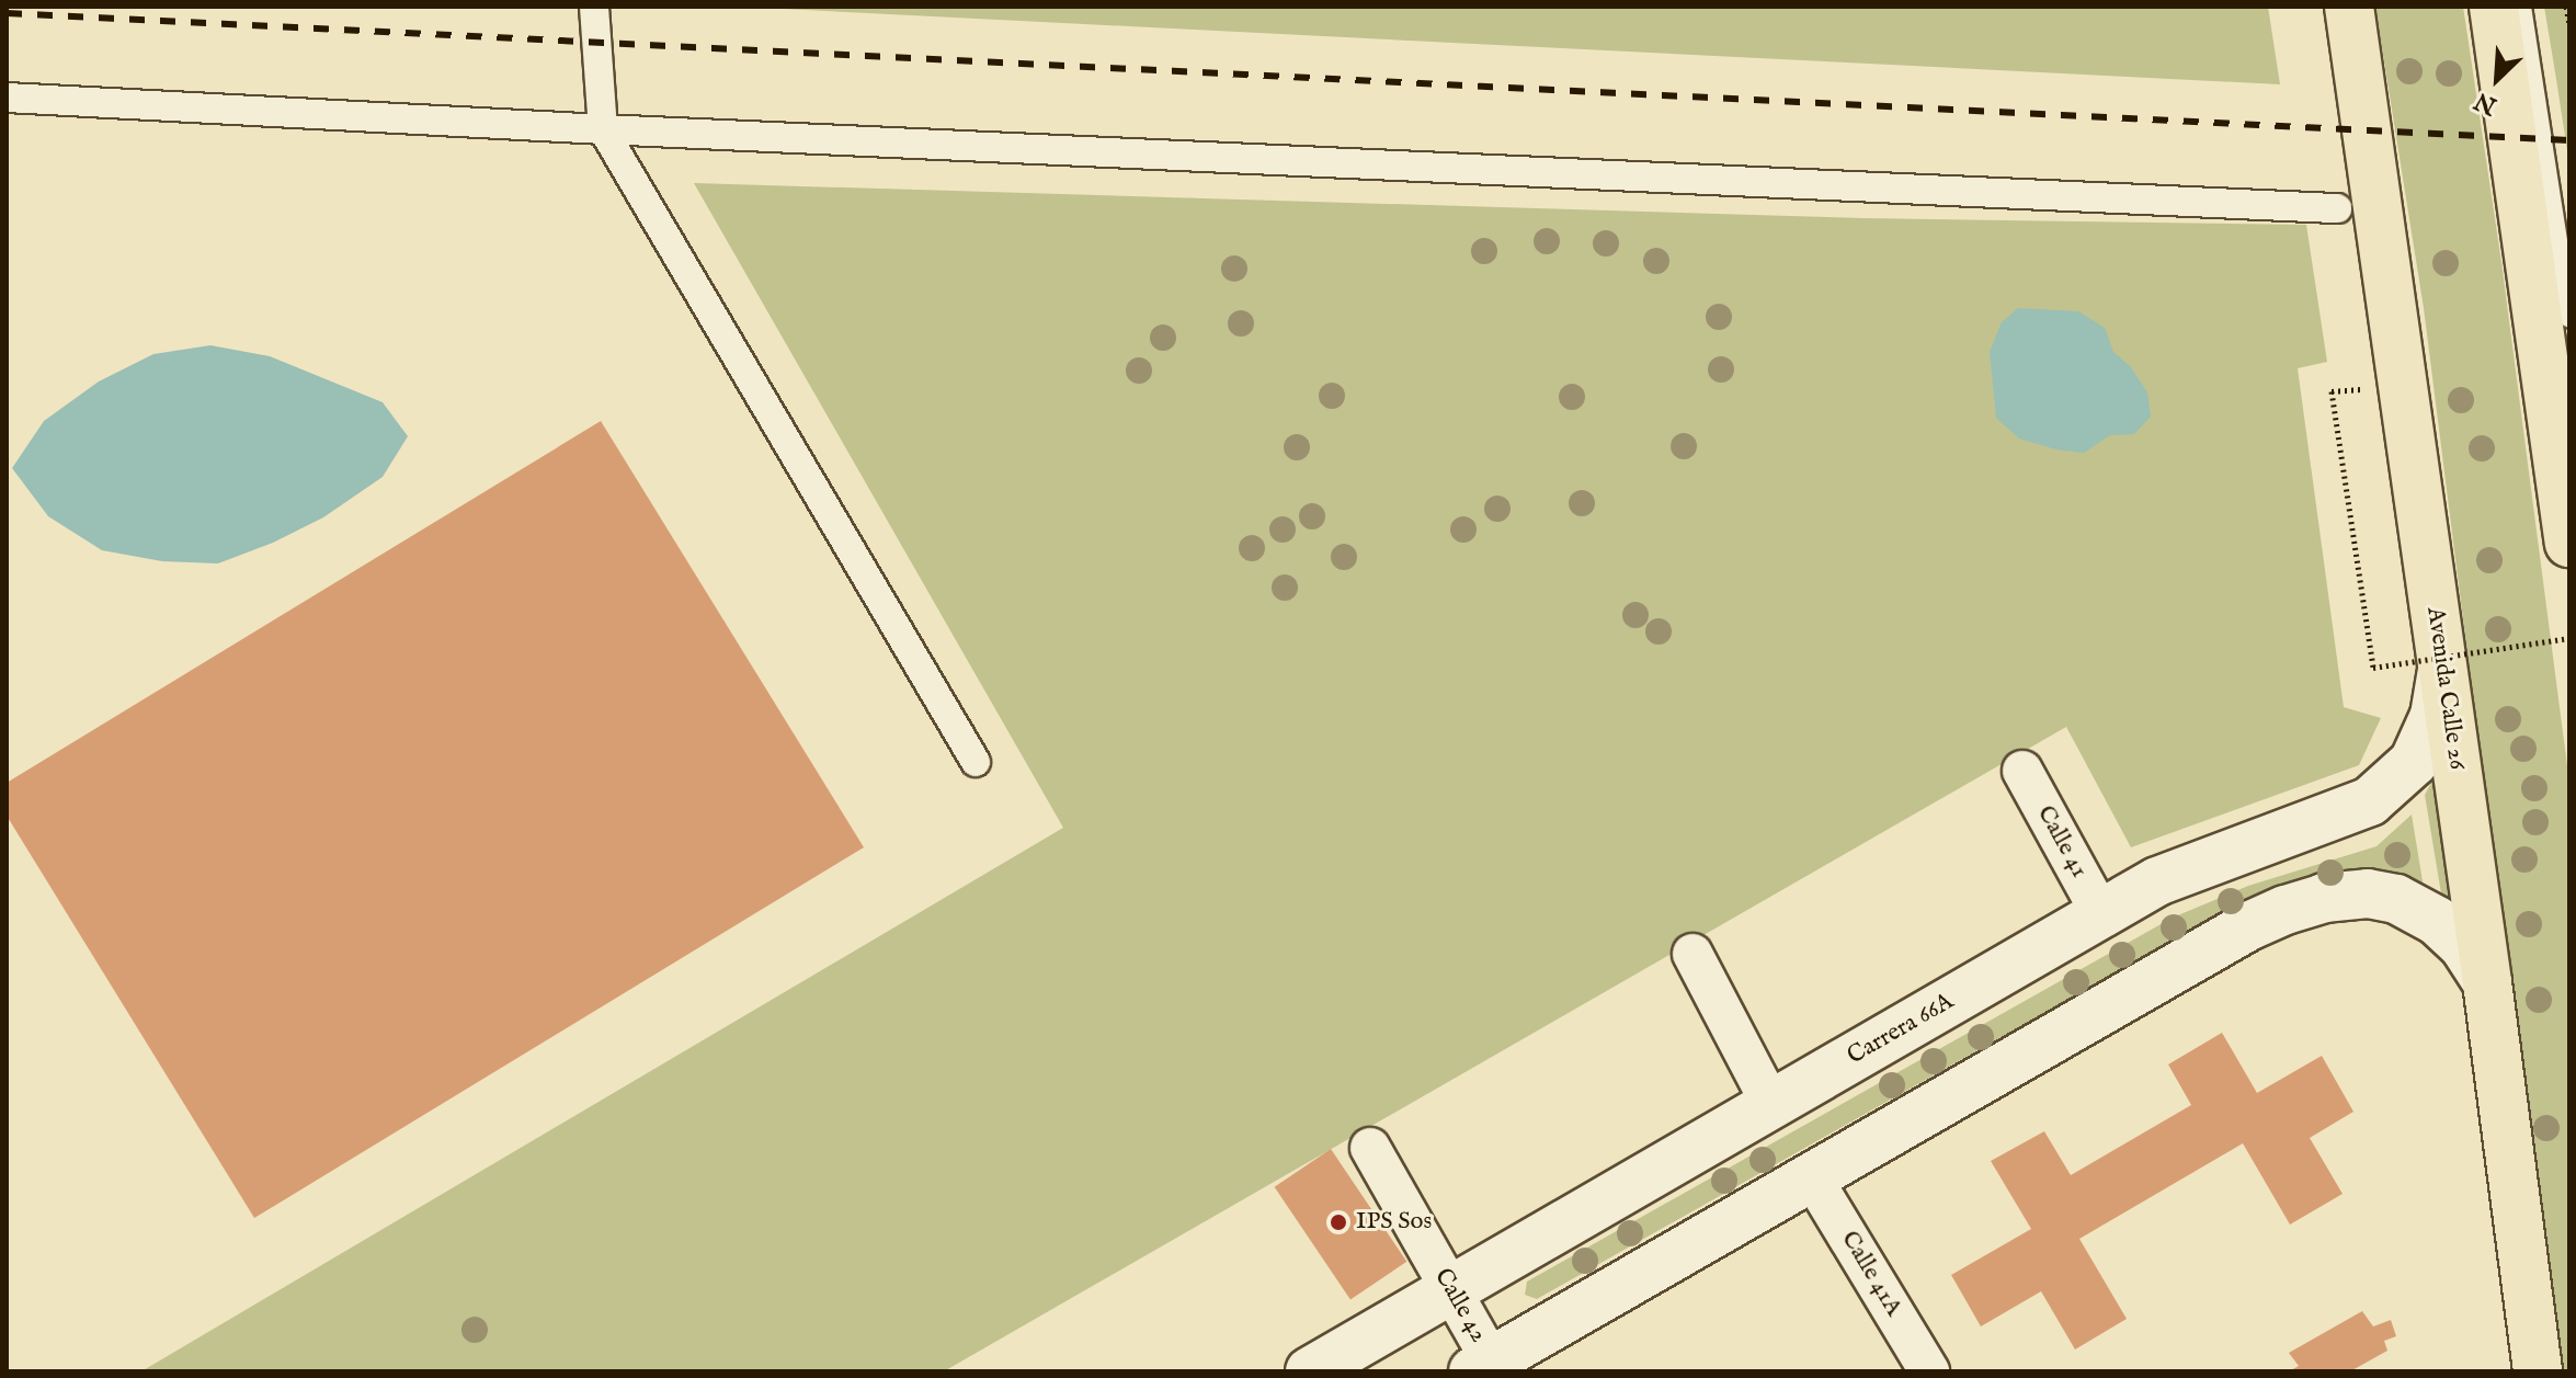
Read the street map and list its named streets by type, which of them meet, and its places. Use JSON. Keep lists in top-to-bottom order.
{
  "streets": {
    "main road": ["Avenida Calle 26"],
    "street": [
      "Calle 41",
      "Carrera 66A",
      "Calle 41A",
      "Calle 42"
    ]
  },
  "crossings": [
    ["Avenida Calle 26", "Carrera 66A"],
    ["Calle 41", "Carrera 66A"],
    ["Carrera 66A", "Calle 42"]
  ],
  "places": ["IPS Sos"],
  "north": "bottom left"
}
